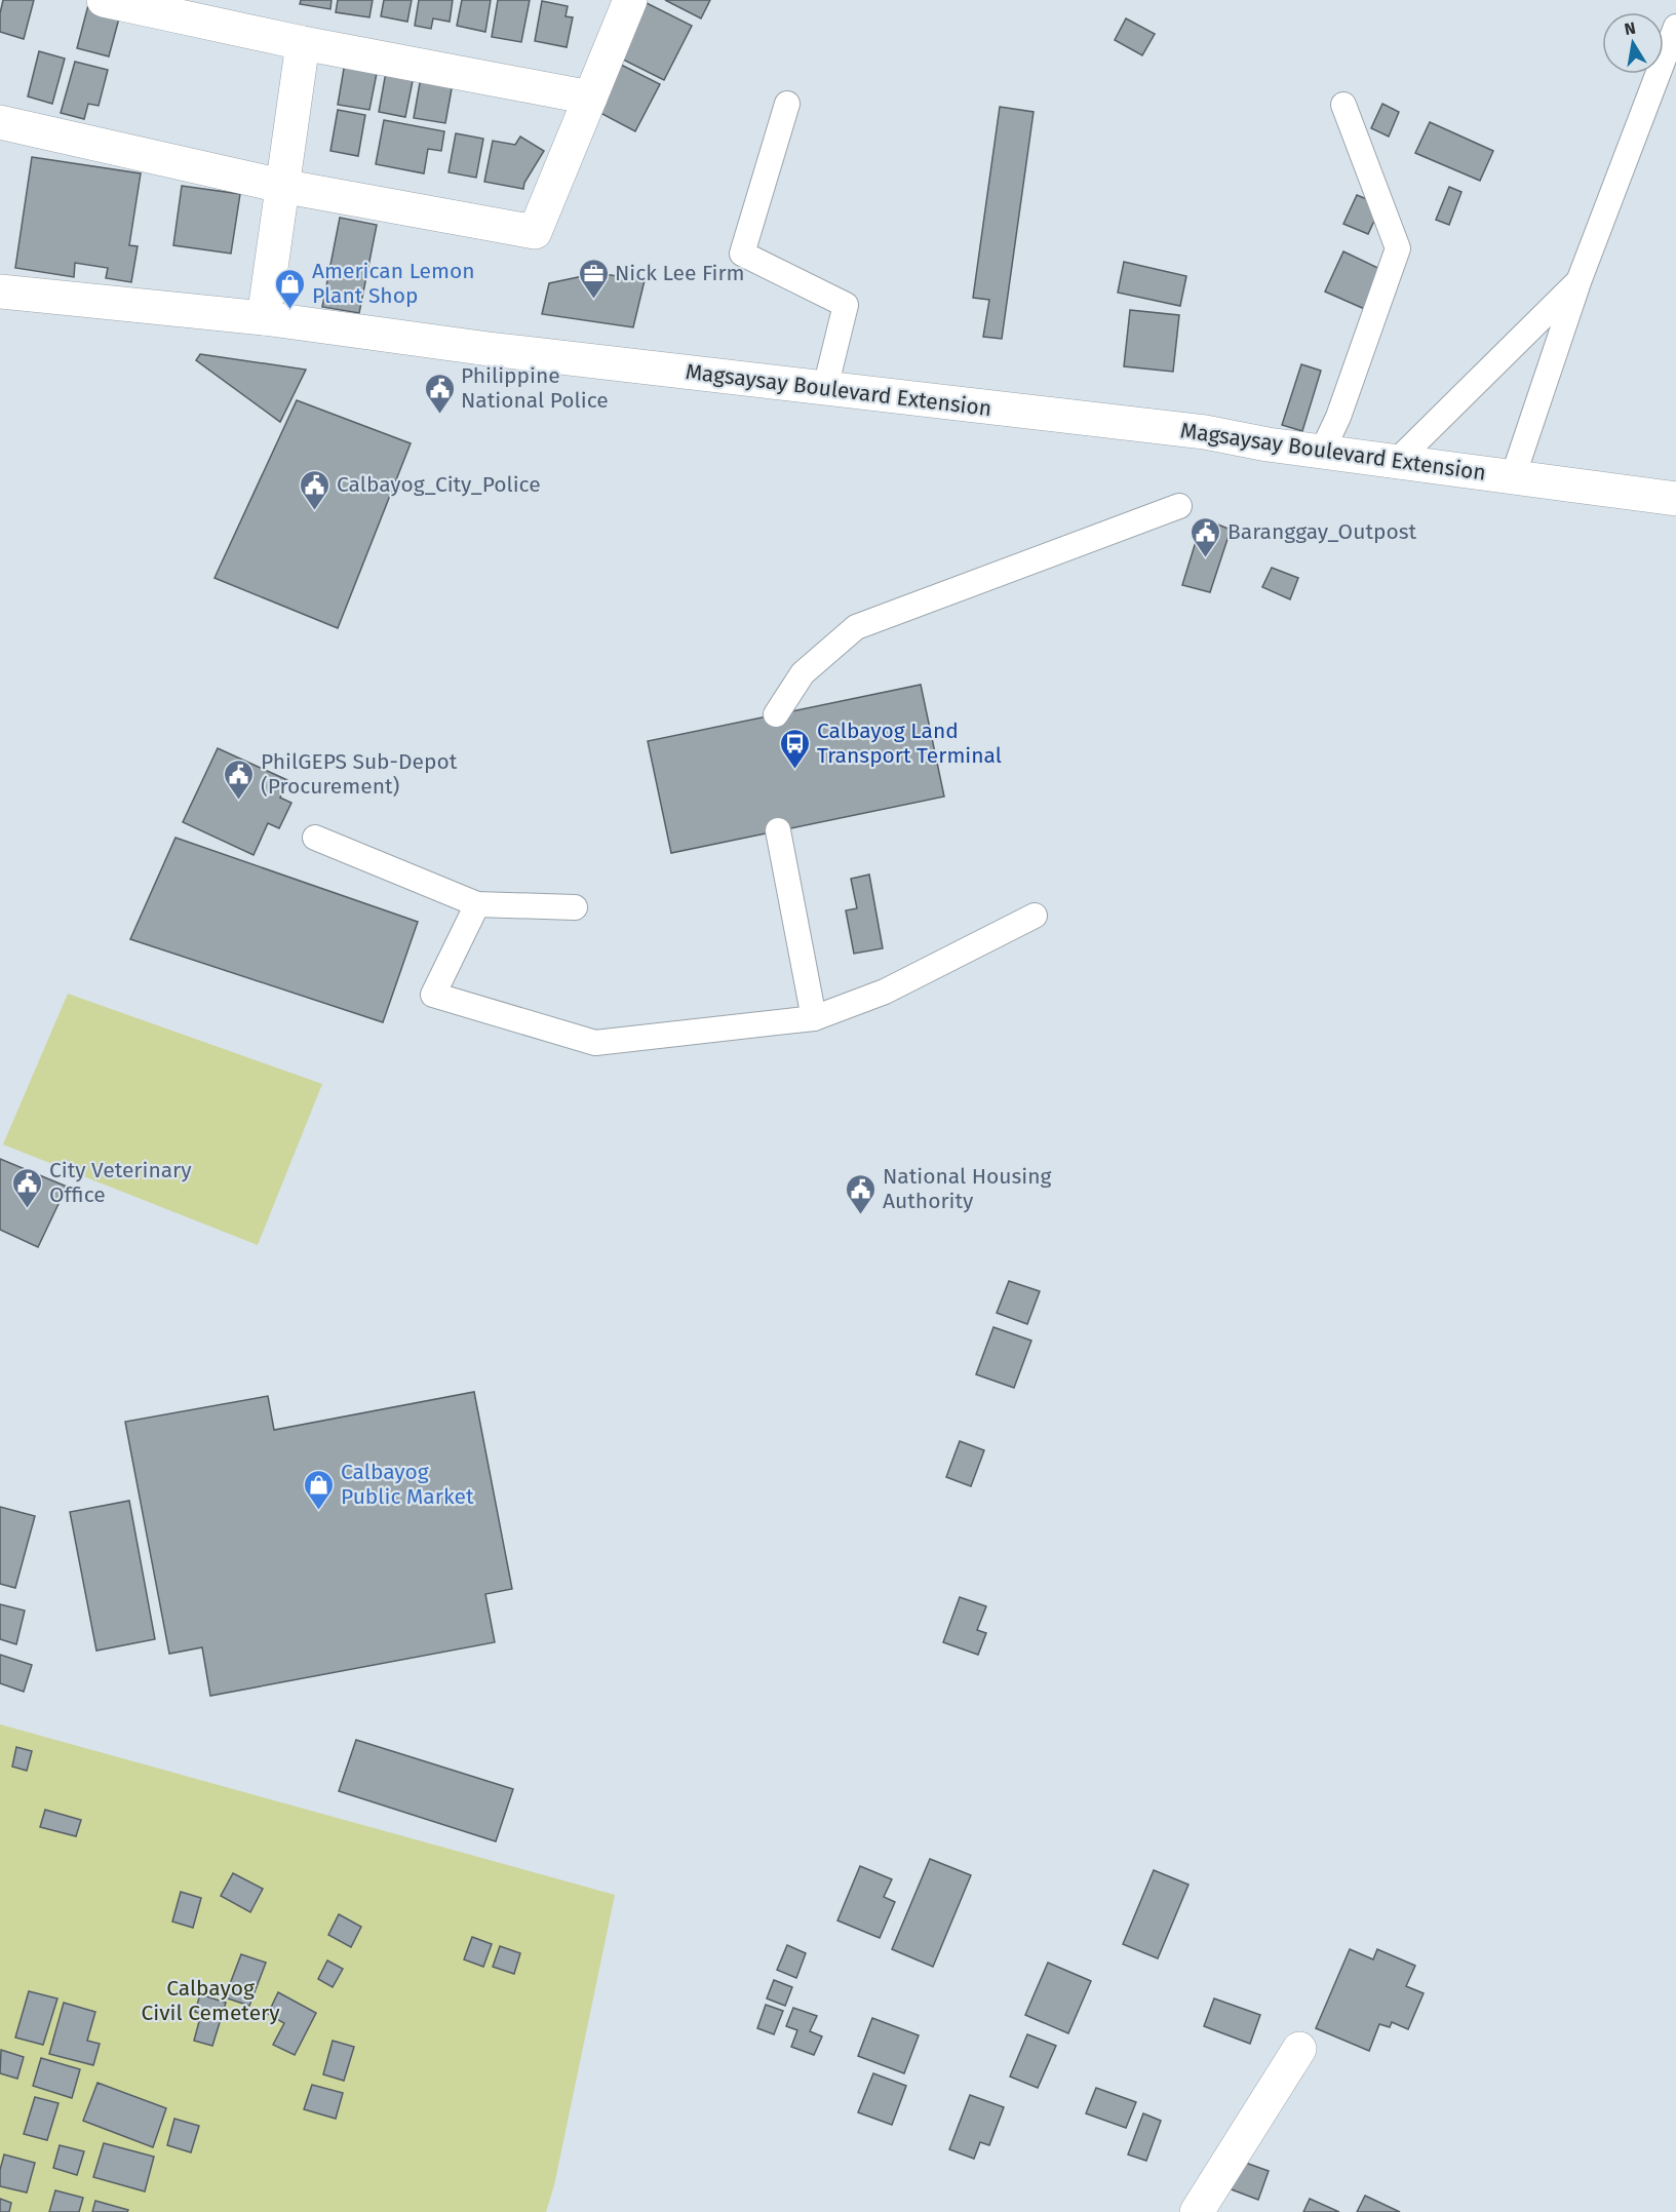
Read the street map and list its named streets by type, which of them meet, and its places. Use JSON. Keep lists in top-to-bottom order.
{
  "streets": {
    "street": ["Magsaysay Boulevard Extension"]
  },
  "parks": ["Calbayog Civil Cemetery"],
  "places": {
    "office": ["Nick Lee Firm"],
    "shop": ["American Lemon Plant Shop", "Calbayog Public Market"],
    "public building": [
      "Philippine National Police",
      "Calbayog_City_Police",
      "Baranggay_Outpost",
      "PhilGEPS Sub-Depot (Procurement)",
      "City Veterinary Office",
      "National Housing Authority"
    ],
    "bus stop": ["Calbayog Land Transport Terminal"]
  },
  "north": "top"
}
